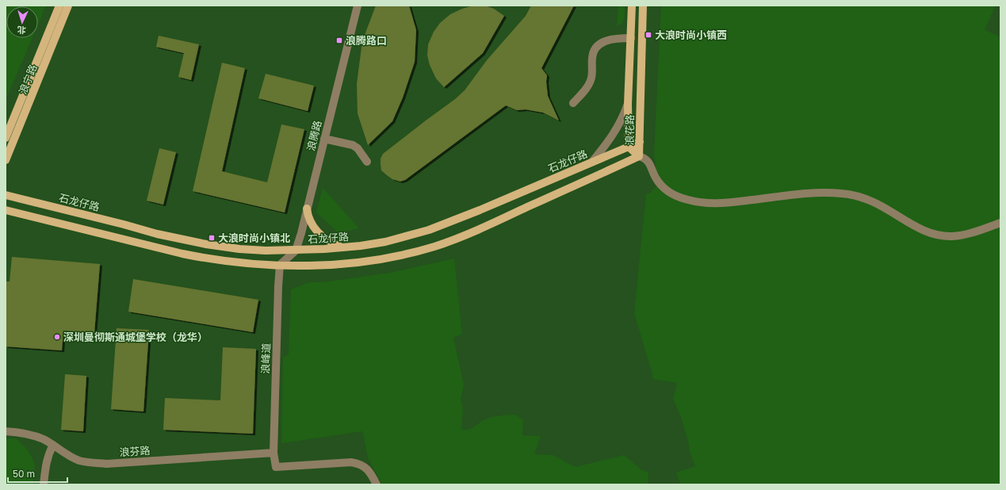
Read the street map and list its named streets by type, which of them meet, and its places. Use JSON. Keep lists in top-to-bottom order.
{
  "streets": {
    "main road": ["浪宁路", "浪花路", "石龙仔路"],
    "street": ["浪腾路", "浪峰道", "浪芬路"]
  },
  "crossings": [
    ["浪花路", "石龙仔路"],
    ["浪腾路", "石龙仔路"],
    ["浪峰道", "浪芬路"]
  ],
  "places": {
    "transit": ["大浪时尚小镇西", "浪腾路口", "大浪时尚小镇北"],
    "other": ["深圳曼彻斯通城堡学校（龙华）"]
  },
  "scale_bar": "50 m",
  "north": "bottom"
}
